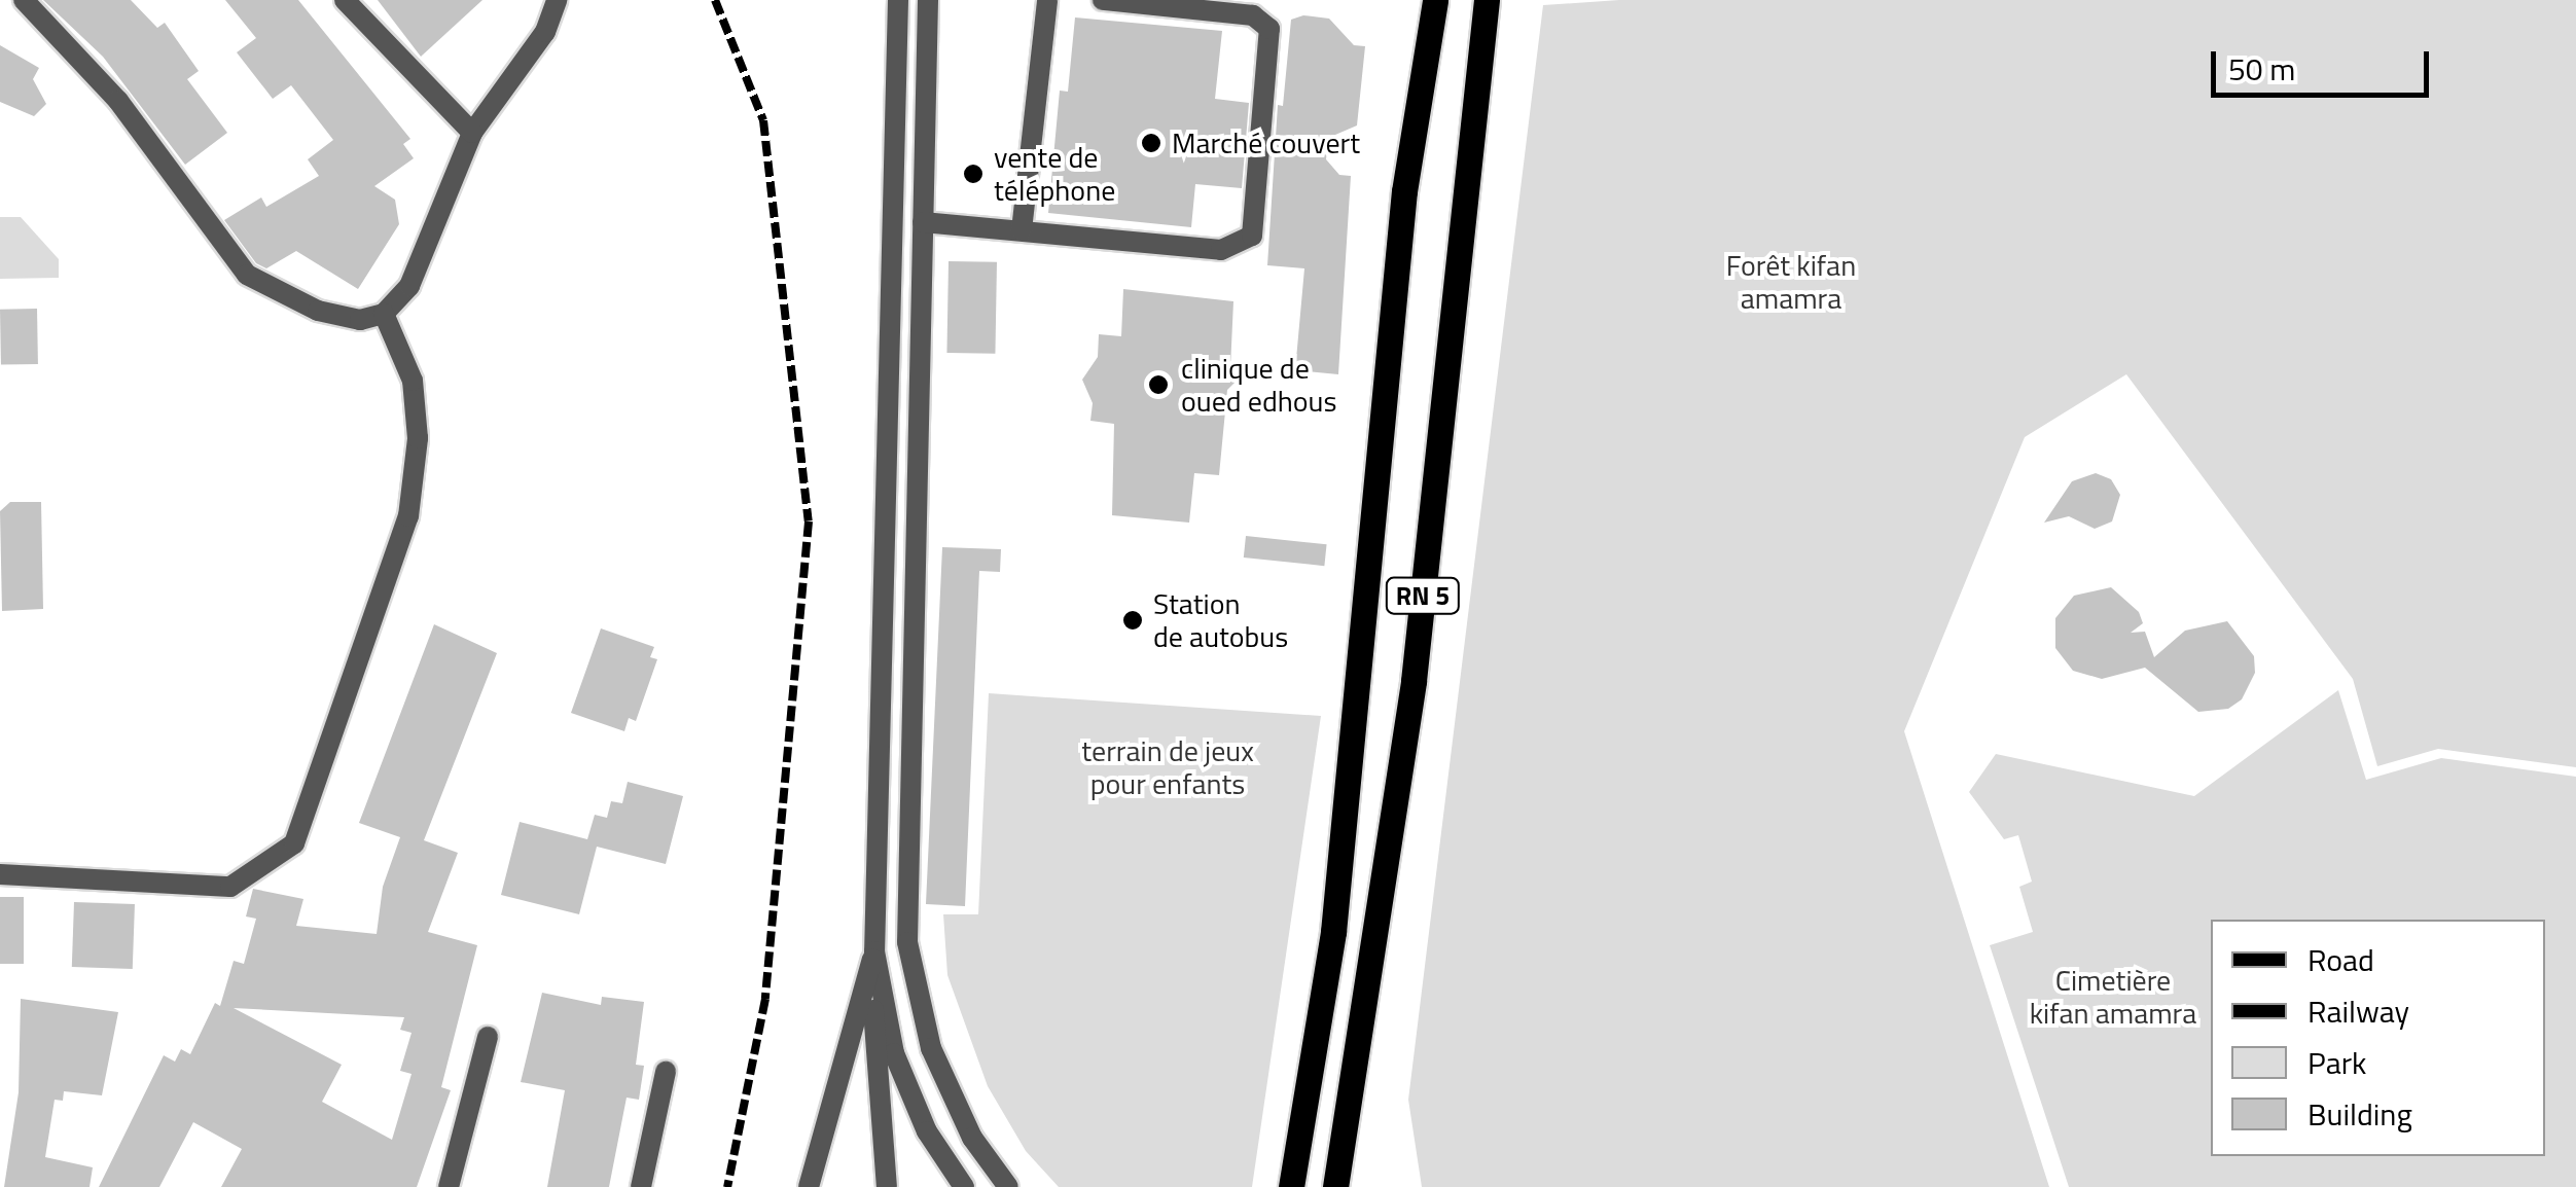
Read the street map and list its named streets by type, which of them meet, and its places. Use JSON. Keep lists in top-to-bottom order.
{
  "streets": {
    "main road": ["RN 5"]
  },
  "parks": ["Forêt kifan amamra", "terrain de jeux pour enfants", "Cimetière kifan amamra"],
  "places": [
    "Marché couvert",
    "vente de téléphone",
    "clinique de oued edhous",
    "Station de autobus"
  ],
  "legend": [
    "Road",
    "Railway",
    "Park",
    "Building"
  ],
  "scale_bar": "50 m"
}
